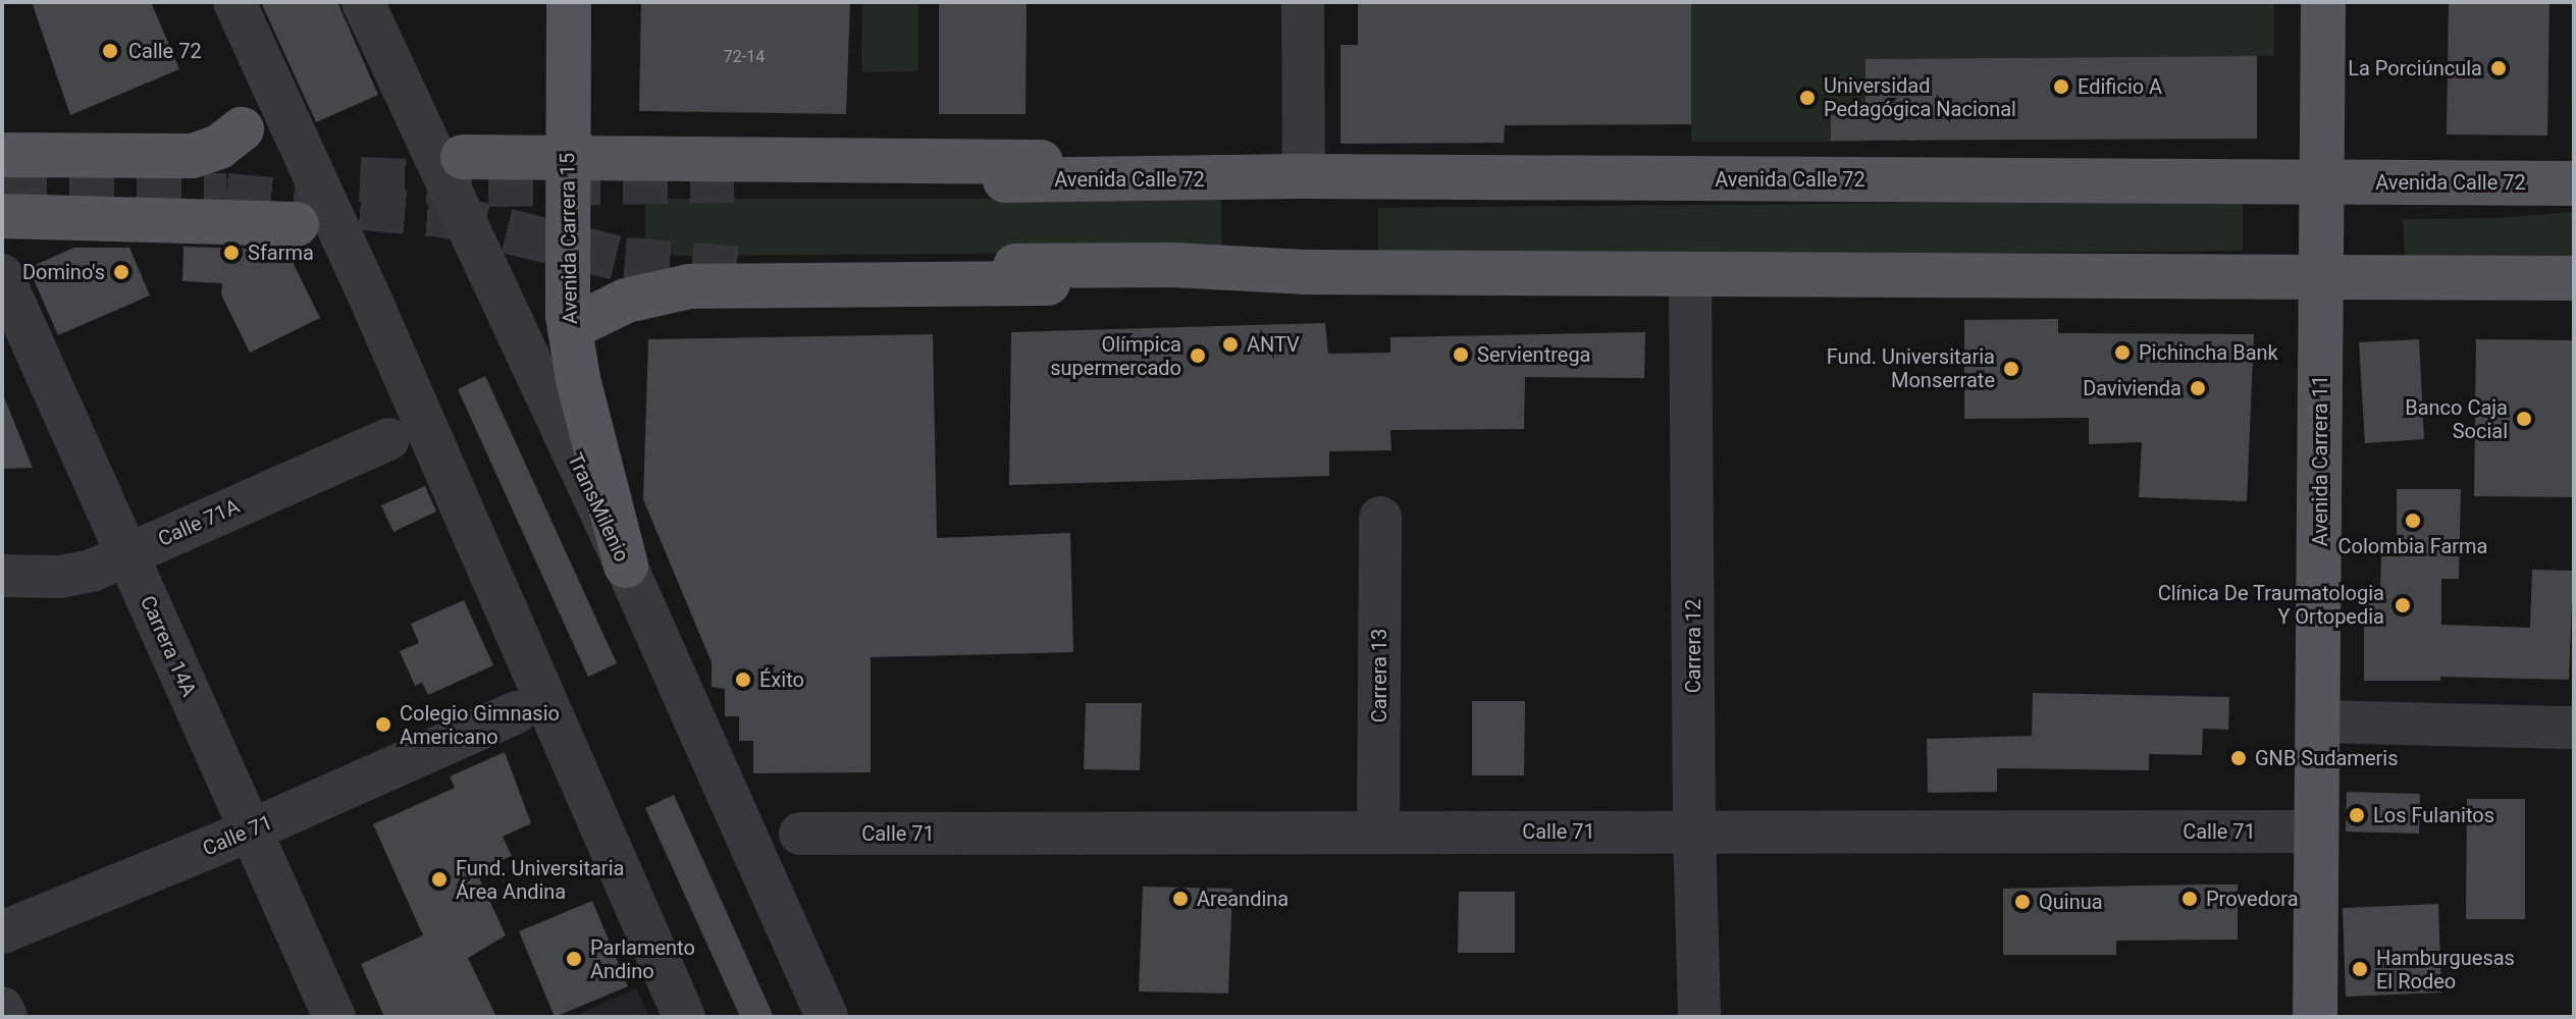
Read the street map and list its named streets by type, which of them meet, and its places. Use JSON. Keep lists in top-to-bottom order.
{
  "streets": {
    "main road": ["Avenida Calle 72", "Avenida Carrera 15", "Avenida Carrera 11"],
    "street": [
      "TransMilenio",
      "Calle 71A",
      "Carrera 14A",
      "Carrera 12",
      "Carrera 13",
      "Calle 71"
    ]
  },
  "crossings": [
    ["Avenida Calle 72", "Avenida Carrera 11"],
    ["Avenida Carrera 15", "TransMilenio"],
    ["Avenida Carrera 11", "Calle 71"],
    ["Calle 71A", "Carrera 14A"],
    ["Carrera 14A", "Calle 71"],
    ["Carrera 12", "Calle 71"],
    ["Carrera 13", "Calle 71"]
  ],
  "places": [
    "Calle 72",
    "La Porciúncula",
    "Edificio A",
    "Universidad Pedagógica Nacional",
    "Sfarma",
    "Domino's",
    "ANTV",
    "Pichincha Bank",
    "Servientrega",
    "Olímpica supermercado",
    "Fund. Universitaria Monserrate",
    "Davivienda",
    "Banco Caja Social",
    "Colombia Farma",
    "Clínica De Traumatologia Y Ortopedia",
    "Éxito",
    "Colegio Gimnasio Americano",
    "GNB Sudameris",
    "Los Fulanitos",
    "Fund. Universitaria Área Andina",
    "Areandina",
    "Provedora",
    "Quinua",
    "Parlamento Andino",
    "Hamburguesas El Rodeo"
  ],
  "house_numbers": ["72-14"]
}
